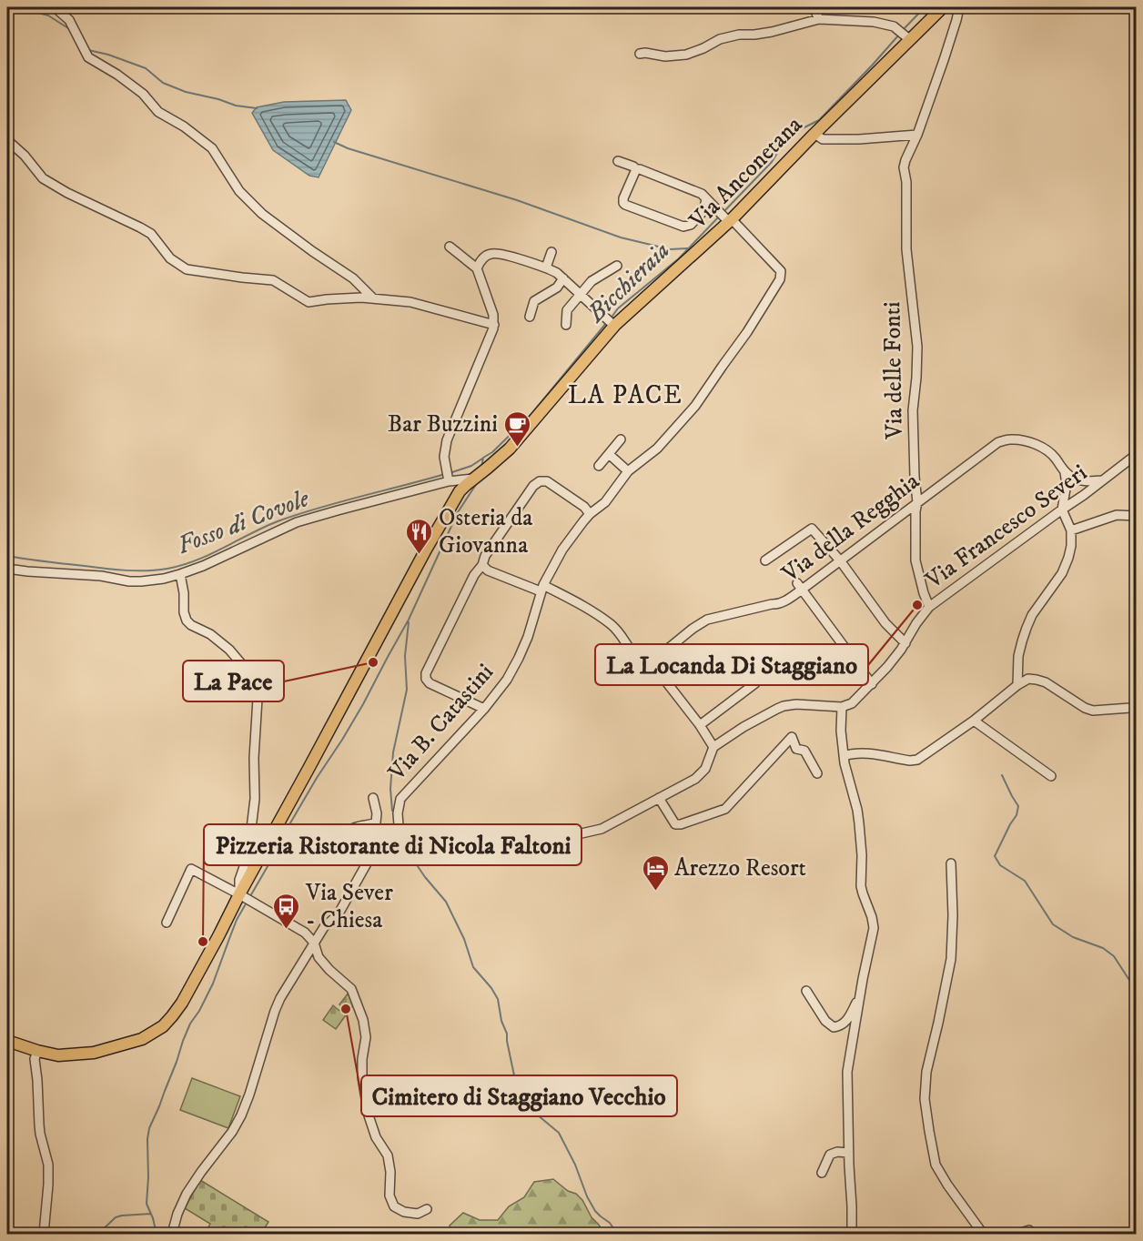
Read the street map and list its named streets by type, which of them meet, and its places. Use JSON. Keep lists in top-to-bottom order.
{
  "streets": {
    "main road": ["Via Anconetana"],
    "street": [
      "Via delle Fonti",
      "Via Francesco Severi",
      "Via della Regghia",
      "Via B. Catastini"
    ]
  },
  "crossings": [
    ["Via Anconetana", "Via B. Catastini"],
    ["Via delle Fonti", "Via Francesco Severi"],
    ["Via delle Fonti", "Via della Regghia"],
    ["Via Francesco Severi", "Via della Regghia"]
  ],
  "districts": ["LA PACE"],
  "water": ["Bicchieraia", "Fosso di Covole"],
  "places": {
    "cafe": ["Bar Buzzini"],
    "restaurant": ["Osteria da Giovanna"],
    "other": [
      "La Locanda Di Staggiano",
      "La Pace",
      "Pizzeria Ristorante di Nicola Faltoni",
      "Cimitero di Staggiano Vecchio"
    ],
    "hotel": ["Arezzo Resort"],
    "bus stop": ["Via Sever - Chiesa"]
  }
}
